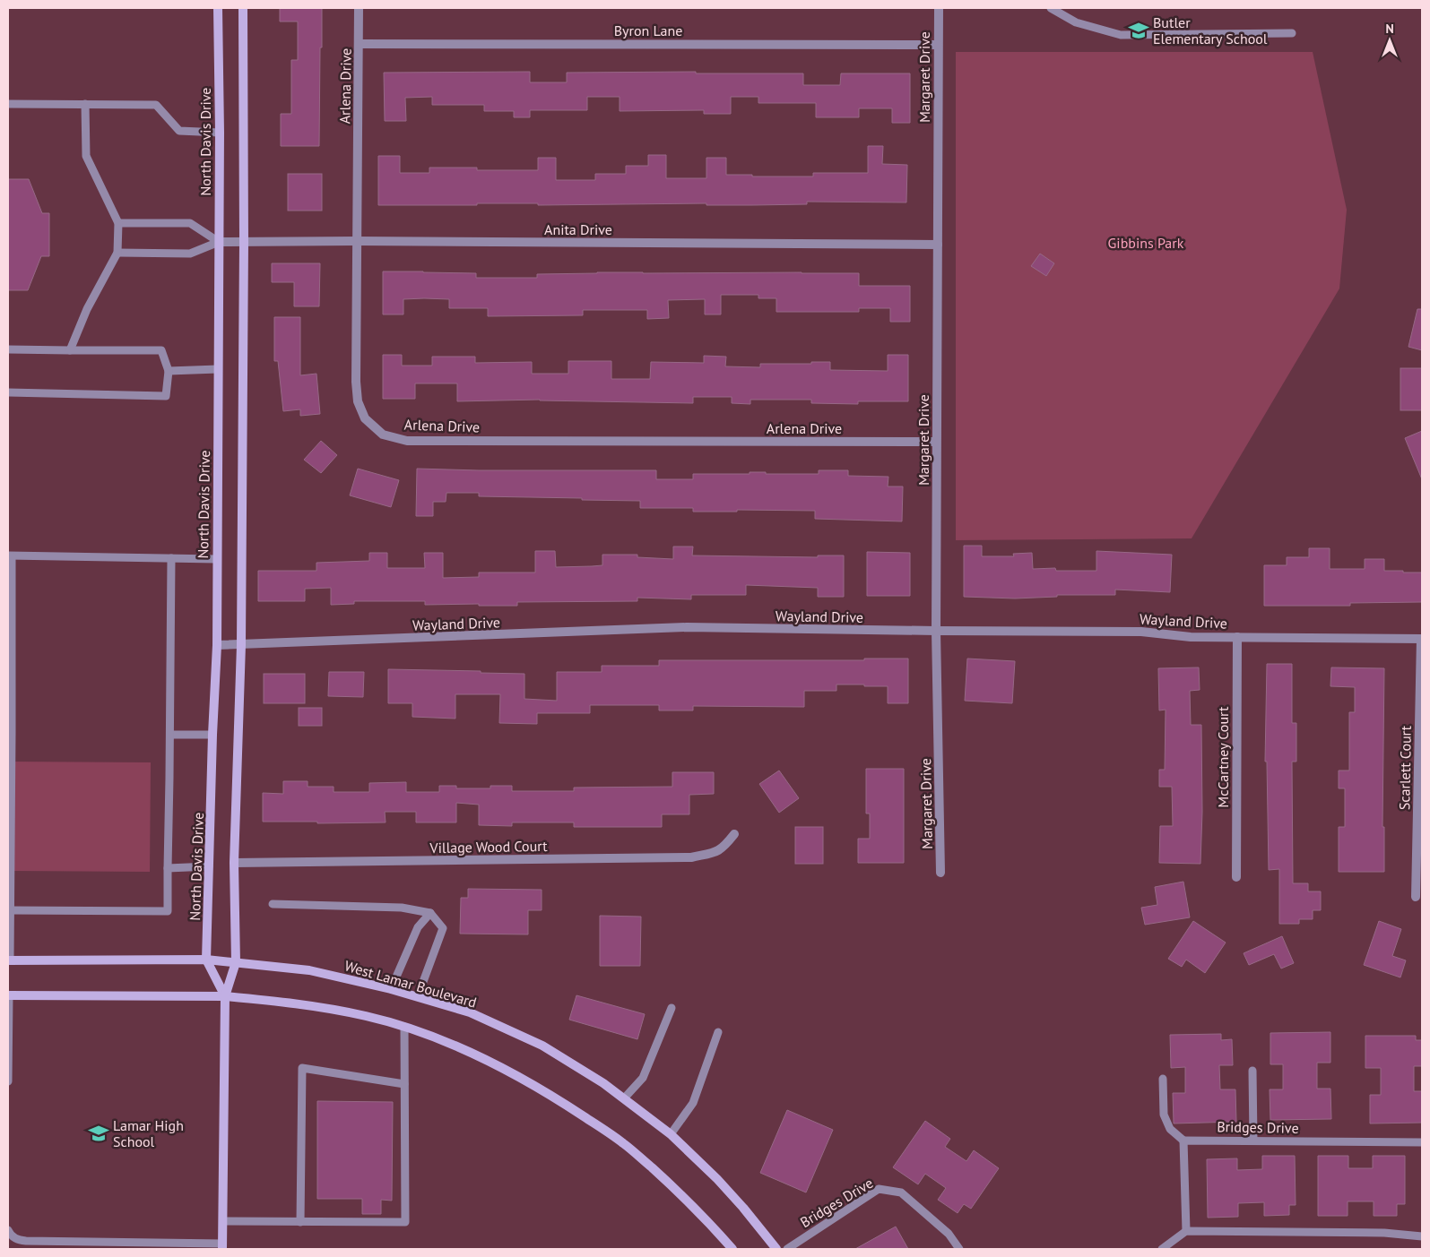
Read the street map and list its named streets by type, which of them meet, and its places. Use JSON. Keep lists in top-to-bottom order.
{
  "streets": {
    "street": [
      "Byron Lane",
      "Margaret Drive",
      "Arlena Drive",
      "North Davis Drive",
      "Anita Drive",
      "Wayland Drive",
      "McCartney Court",
      "Scarlett Court",
      "Village Wood Court",
      "West Lamar Boulevard"
    ],
    "lane": ["Bridges Drive"]
  },
  "crossings": [
    ["Byron Lane", "Margaret Drive"],
    ["Byron Lane", "Arlena Drive"],
    ["Margaret Drive", "Arlena Drive"],
    ["Margaret Drive", "Anita Drive"],
    ["Margaret Drive", "Wayland Drive"],
    ["Arlena Drive", "Anita Drive"],
    ["North Davis Drive", "Anita Drive"],
    ["North Davis Drive", "Wayland Drive"],
    ["North Davis Drive", "Village Wood Court"],
    ["North Davis Drive", "West Lamar Boulevard"],
    ["Wayland Drive", "McCartney Court"],
    ["Wayland Drive", "Scarlett Court"]
  ],
  "parks": ["Gibbins Park"],
  "places": {
    "school or university": ["Butler Elementary School", "Lamar High School"]
  },
  "north": "top"
}
